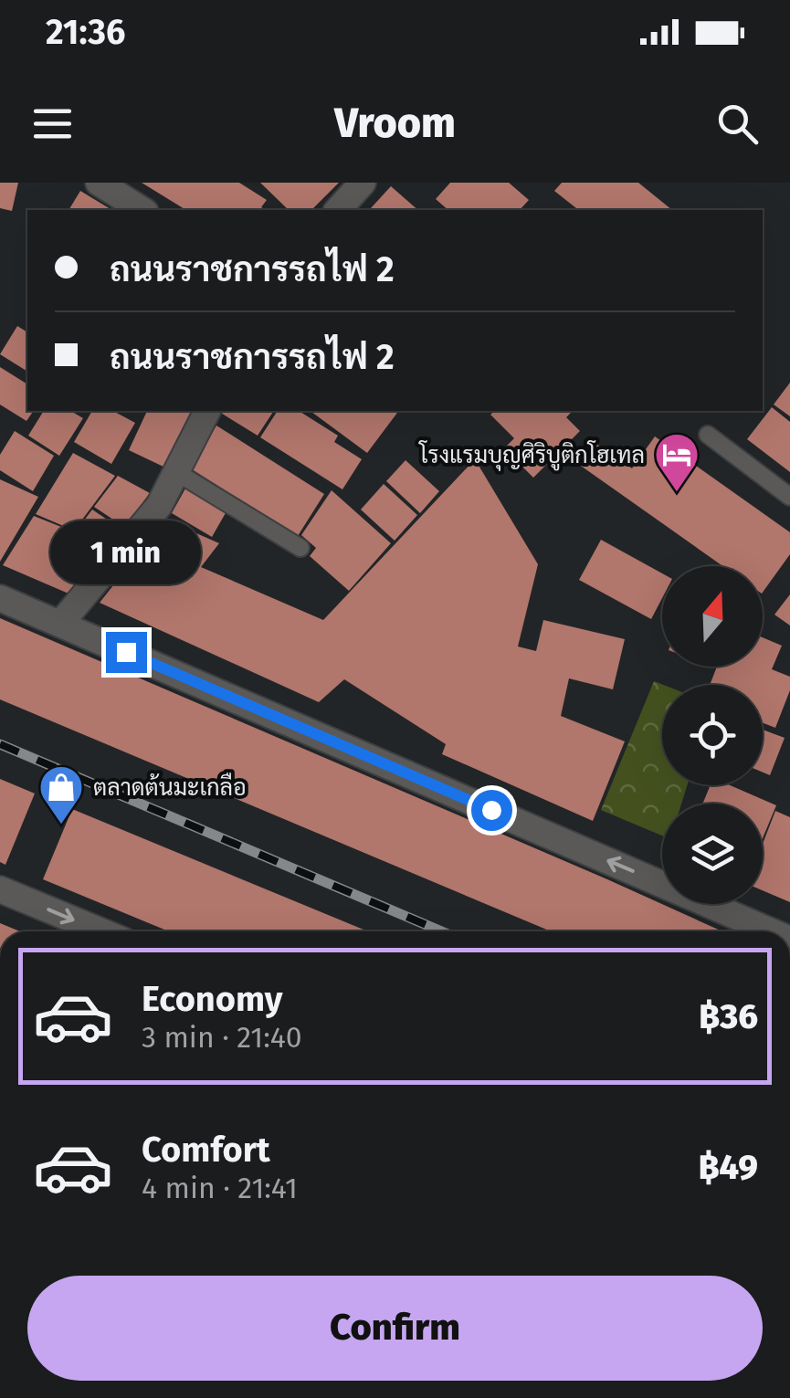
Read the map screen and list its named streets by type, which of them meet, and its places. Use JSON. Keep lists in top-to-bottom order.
{
  "places": {
    "hotel": ["โรงแรมบุญศิริบูติกโฮเทล"],
    "shop": ["ตลาดต้นมะเกลือ"]
  },
  "north": "top",
  "page": {
    "status": "21:36",
    "header": "Vroom",
    "banner": ["ถนนราชการรถไฟ 2", "ถนนราชการรถไฟ 2"],
    "bubble": "1 min",
    "list": [
      {
        "name": "Economy",
        "note": "3 min · 21:40",
        "value": "฿36"
      },
      {
        "name": "Comfort",
        "note": "4 min · 21:41",
        "value": "฿49"
      }
    ],
    "buttons": "Confirm"
  }
}
